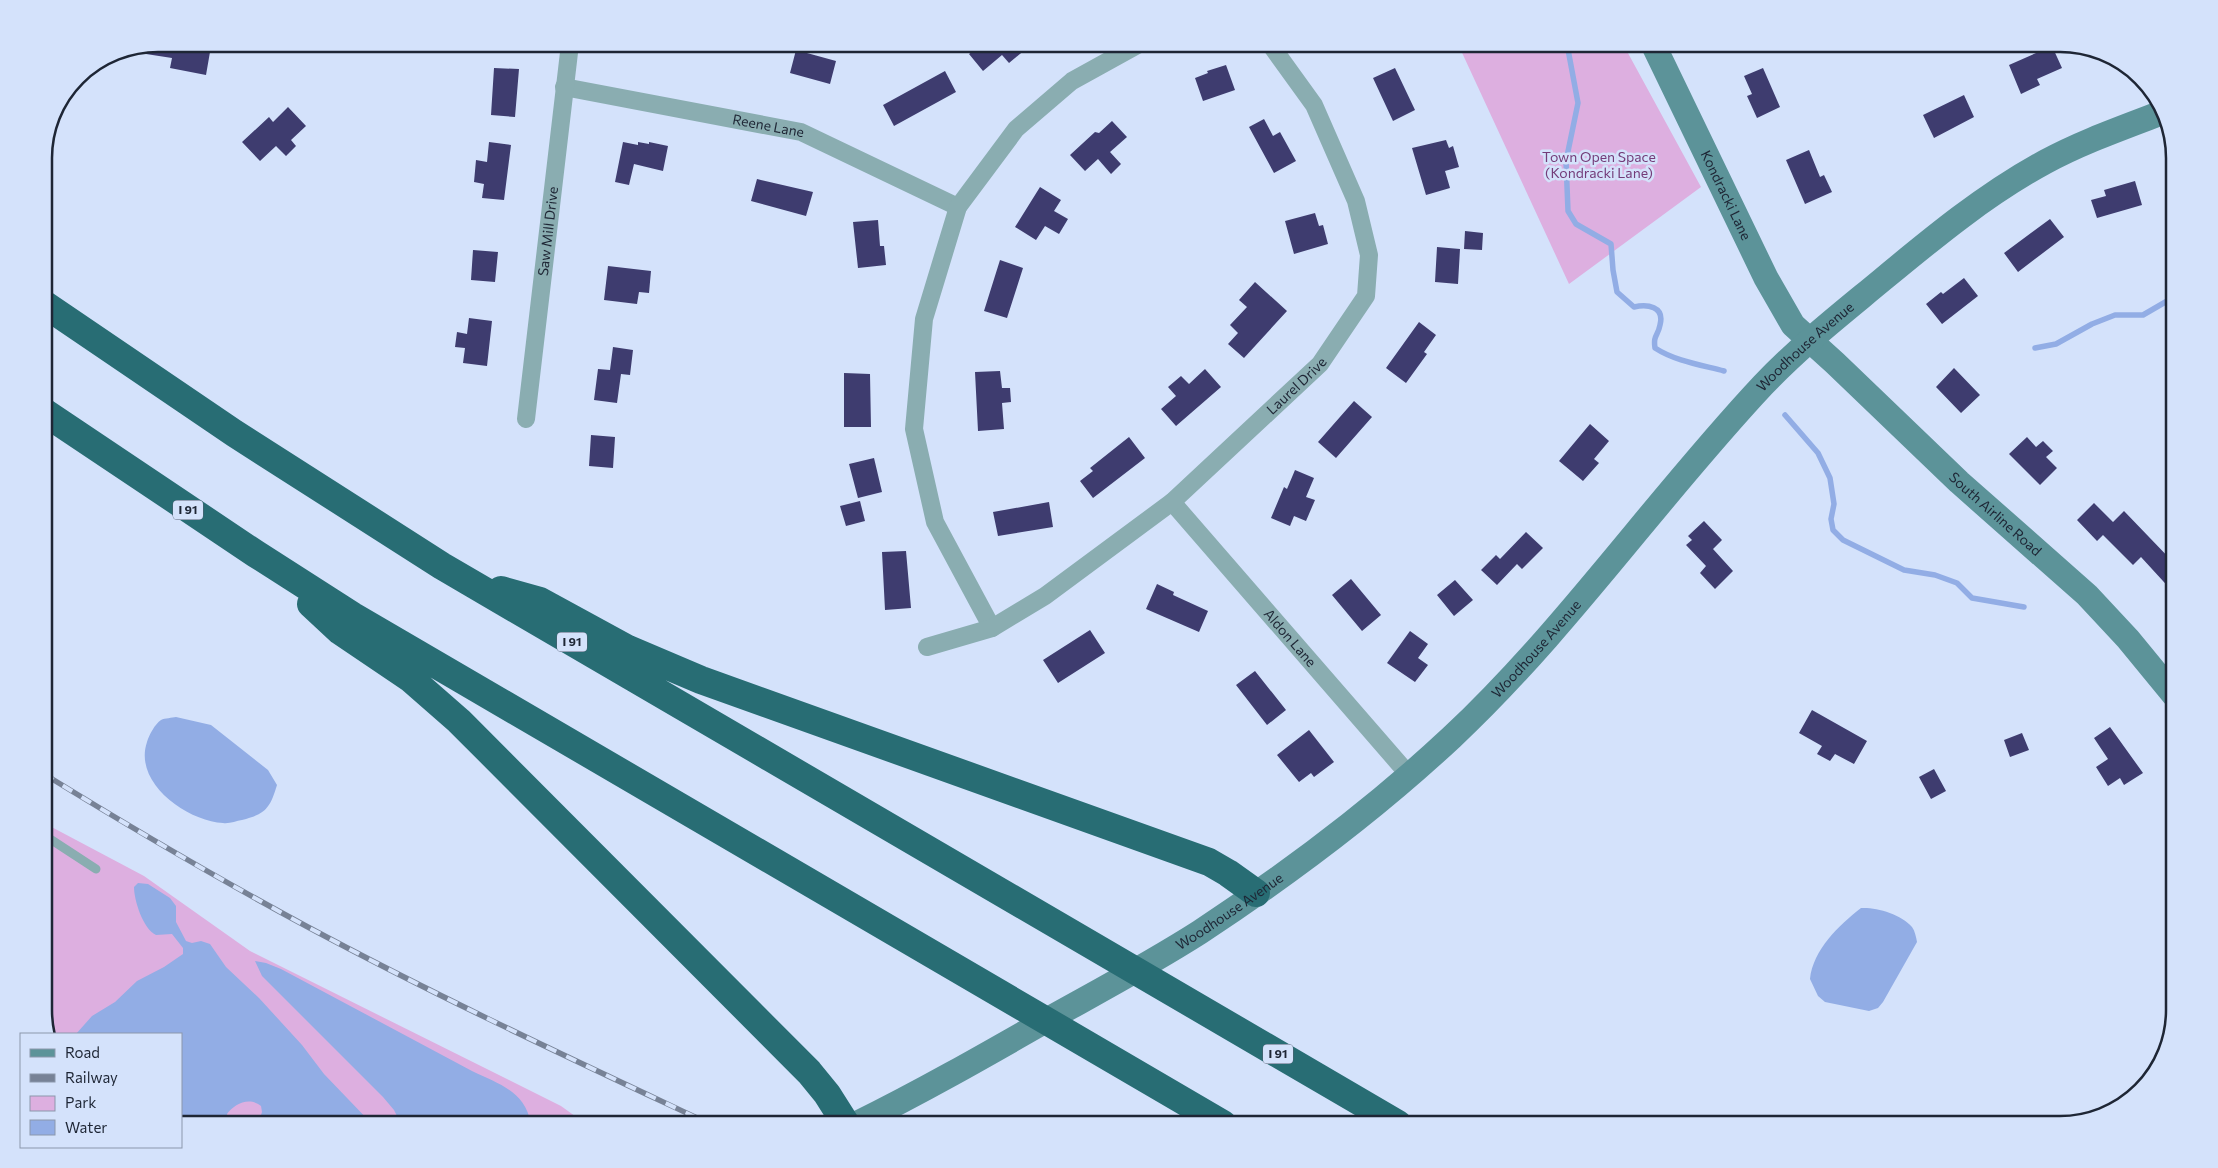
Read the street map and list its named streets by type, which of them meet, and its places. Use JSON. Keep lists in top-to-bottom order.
{
  "streets": {
    "highway": ["I 91"],
    "main road": ["Kondracki Lane", "Woodhouse Avenue", "South Airline Road"],
    "street": [
      "Reene Lane",
      "Saw Mill Drive",
      "Laurel Drive",
      "Aldon Lane"
    ]
  },
  "crossings": [
    ["Reene Lane", "Saw Mill Drive"],
    ["Kondracki Lane", "Woodhouse Avenue"],
    ["Kondracki Lane", "South Airline Road"],
    ["Woodhouse Avenue", "South Airline Road"],
    ["Woodhouse Avenue", "Aldon Lane"],
    ["Laurel Drive", "Aldon Lane"]
  ],
  "parks": ["Town Open Space (Kondracki Lane)"],
  "legend": [
    "Road",
    "Railway",
    "Park",
    "Water"
  ]
}
